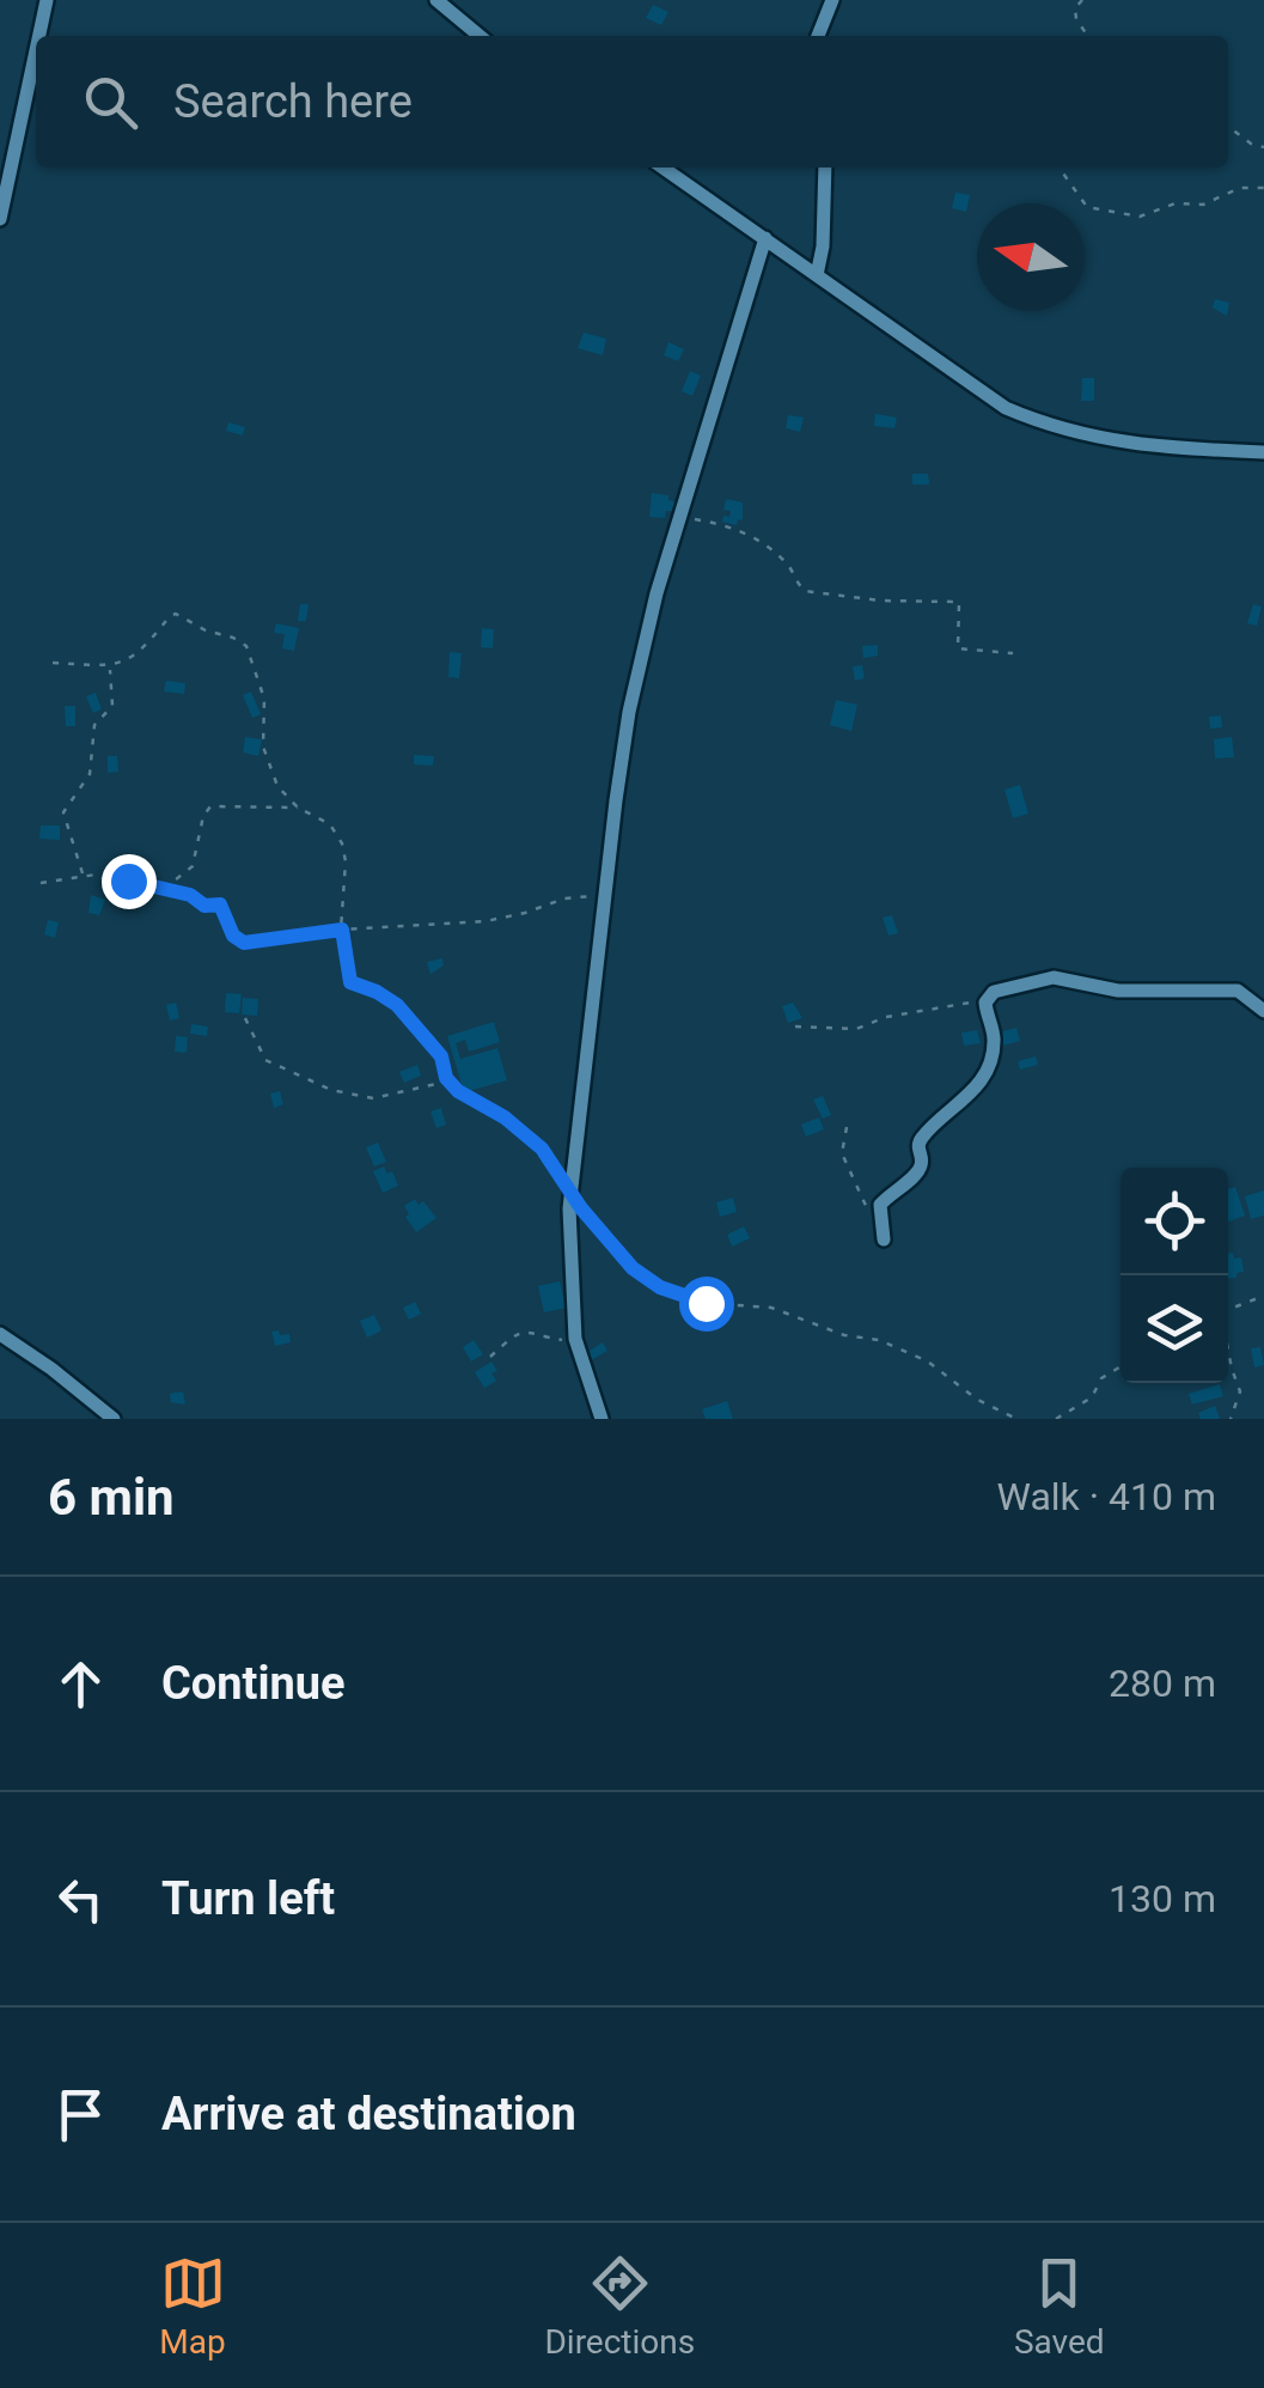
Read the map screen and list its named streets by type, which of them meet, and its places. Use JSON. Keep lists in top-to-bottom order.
{
  "north": "left",
  "page": {
    "search": "Search here",
    "heading": ["6 min", "Walk · 410 m"],
    "list": [
      ["Continue", "280 m"],
      ["Turn left", "130 m"],
      "Arrive at destination"
    ],
    "nav": ["Map", "Directions", "Saved"]
  }
}
